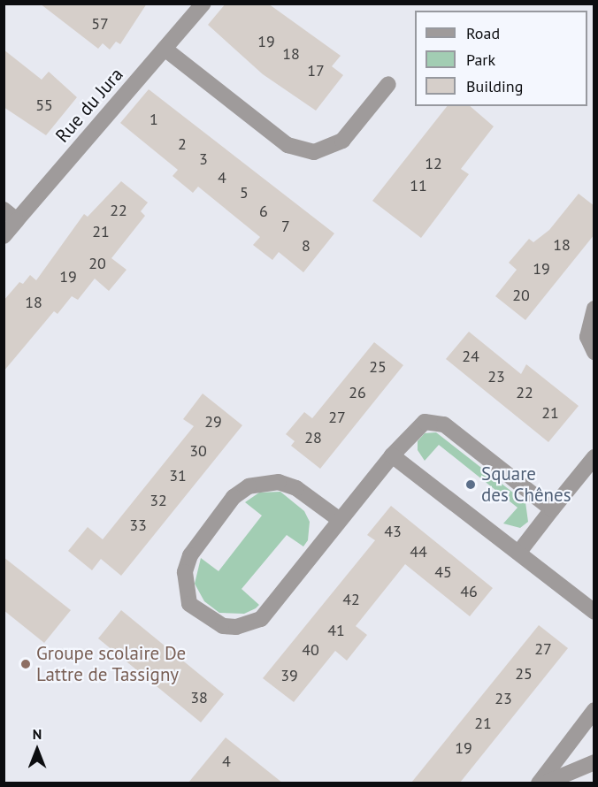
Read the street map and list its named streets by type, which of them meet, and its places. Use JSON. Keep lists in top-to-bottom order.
{
  "streets": {
    "street": ["Rue du Jura"]
  },
  "places": ["Square des Chênes", "Groupe scolaire De Lattre de Tassigny"],
  "house_numbers": [
    "57",
    "19",
    "18",
    "17",
    "55",
    "1",
    "2",
    "3",
    "12",
    "4",
    "11",
    "5",
    "22",
    "6",
    "7",
    "21",
    "18",
    "8",
    "20",
    "19",
    "19",
    "20",
    "18",
    "24",
    "25",
    "23",
    "26",
    "22",
    "21",
    "27",
    "29",
    "28",
    "30",
    "31",
    "32",
    "33",
    "43",
    "44",
    "45",
    "46",
    "42",
    "41",
    "27",
    "40",
    "25",
    "39",
    "38",
    "23",
    "21",
    "19",
    "4"
  ],
  "legend": ["Road", "Park", "Building"],
  "north": "top"
}
